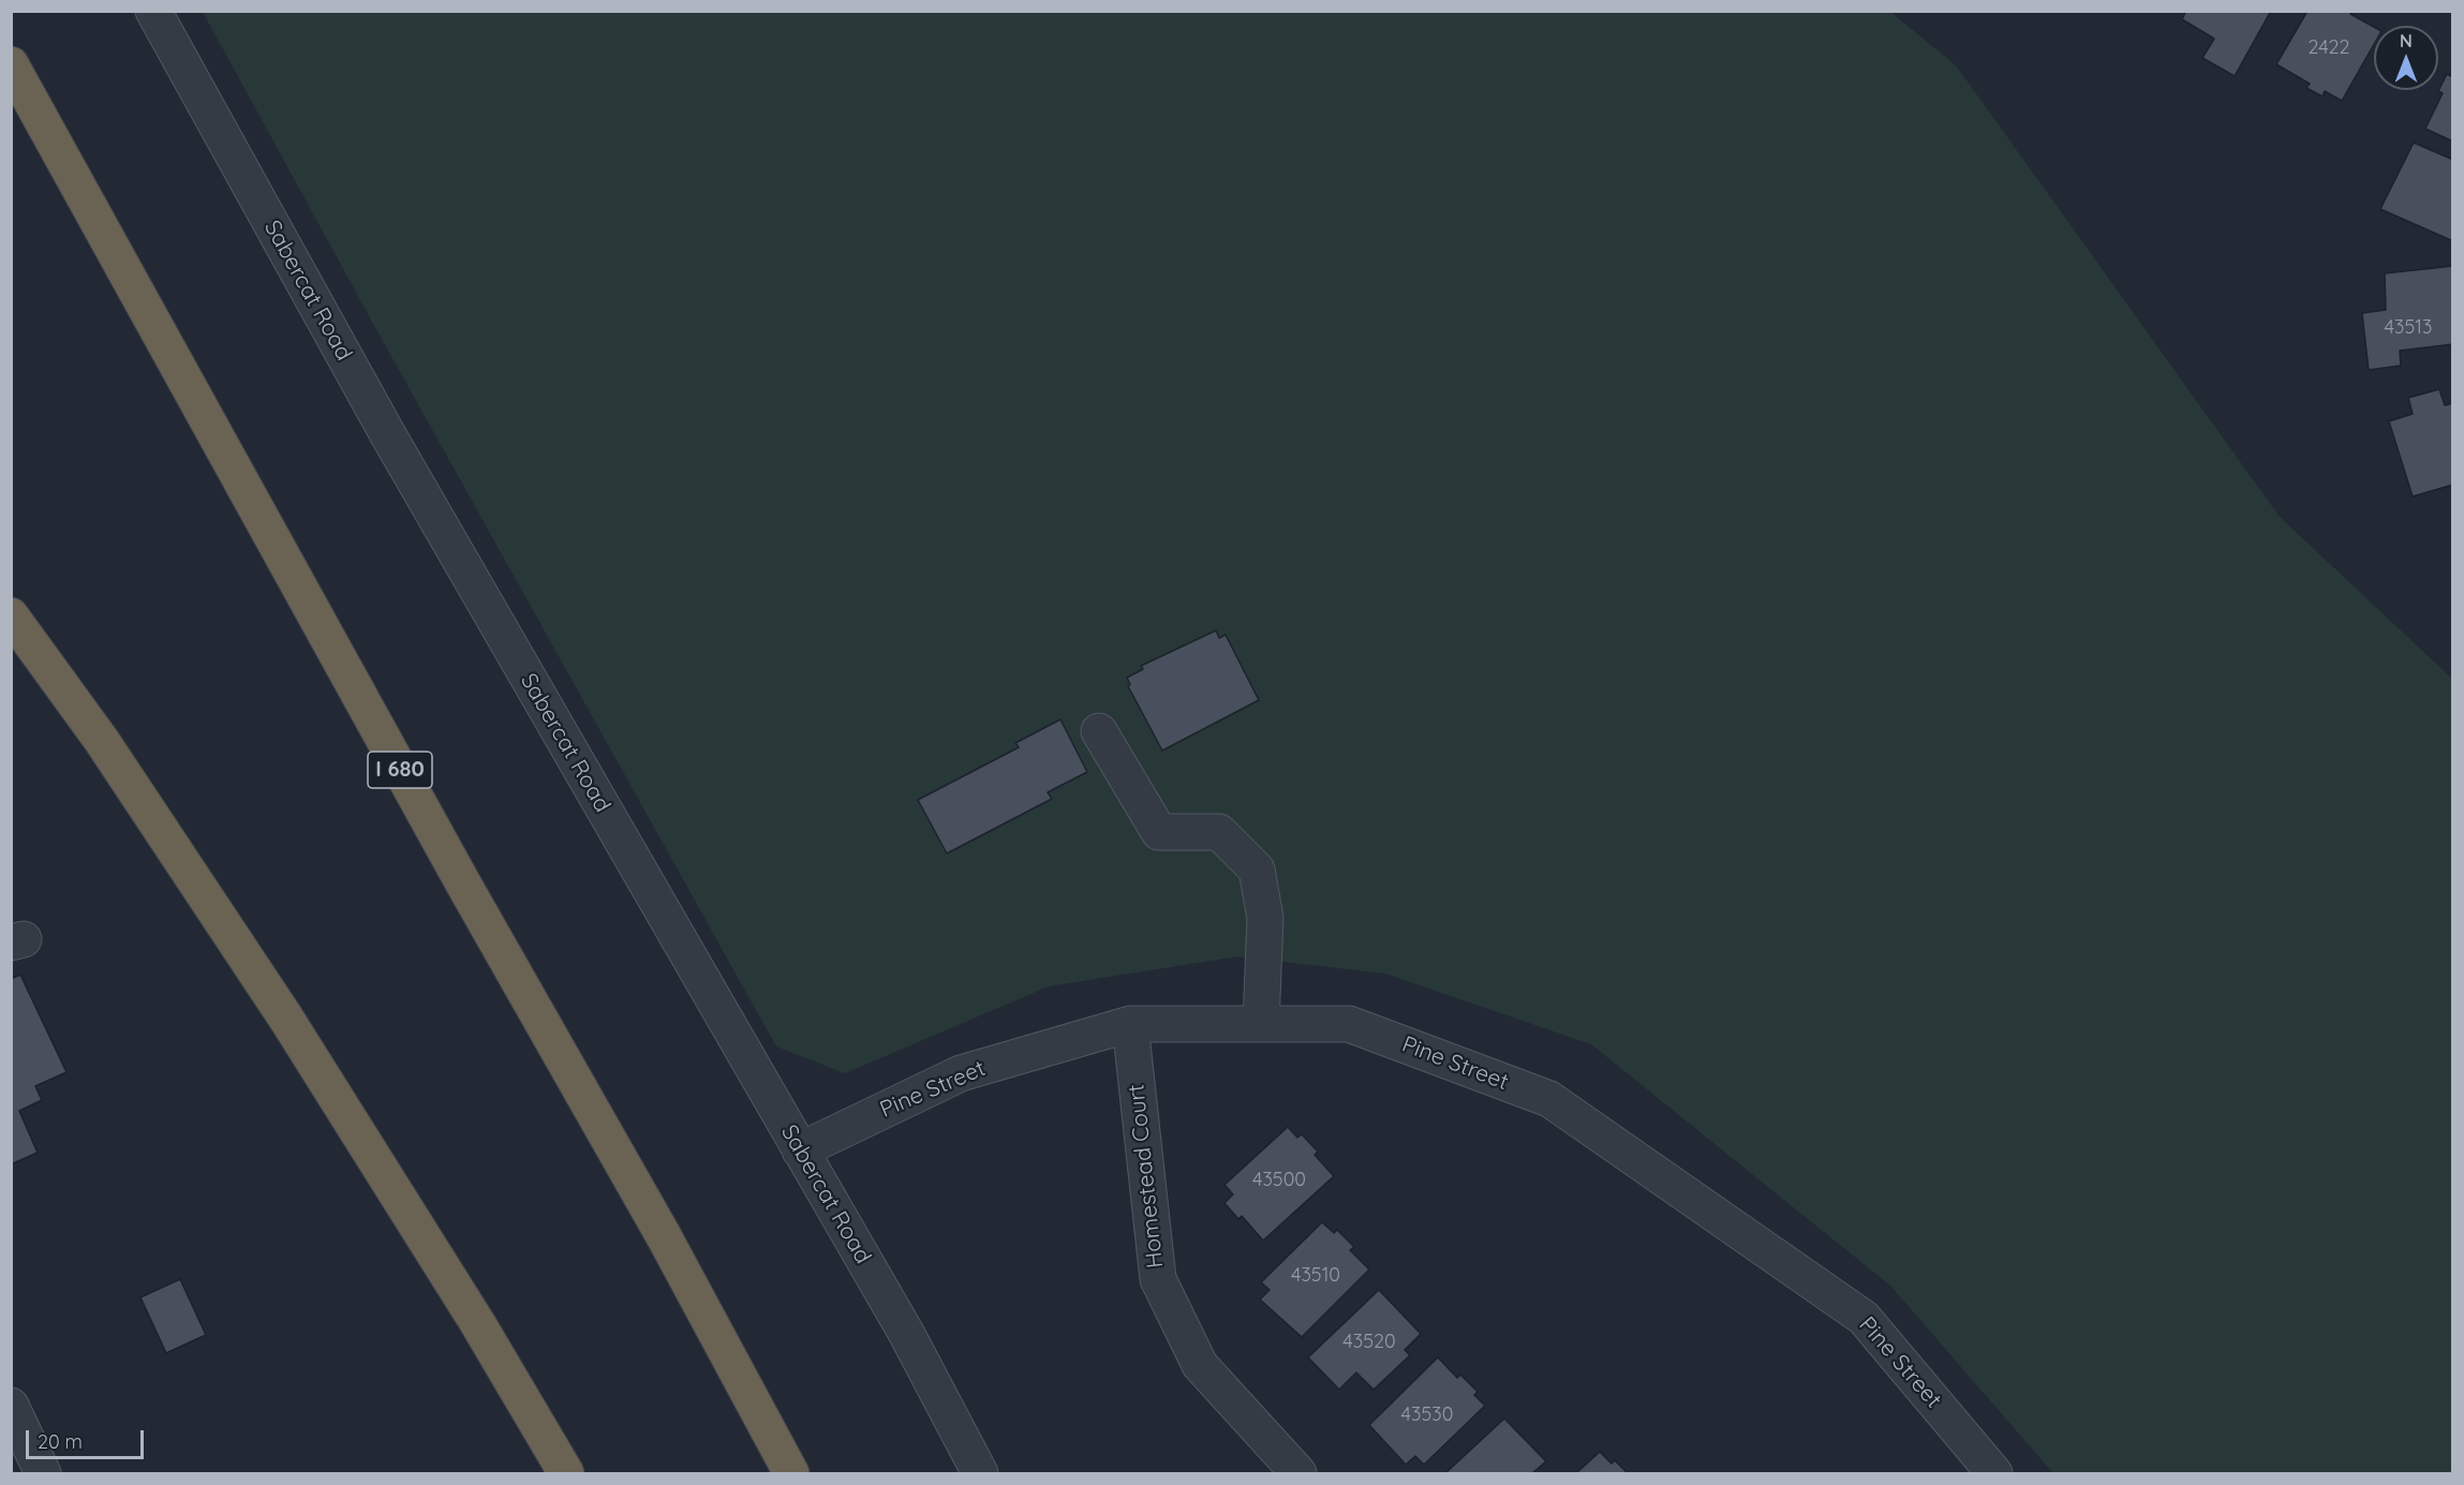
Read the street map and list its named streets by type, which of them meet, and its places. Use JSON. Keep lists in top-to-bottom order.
{
  "streets": {
    "highway": ["I 680"],
    "street": ["Sabercat Road", "Pine Street", "Homestead Court"]
  },
  "crossings": [
    ["Sabercat Road", "Pine Street"],
    ["Pine Street", "Homestead Court"]
  ],
  "house_numbers": [
    "2422",
    "43513",
    "43500",
    "43510",
    "43520",
    "43530"
  ],
  "scale_bar": "20 m",
  "north": "top"
}
